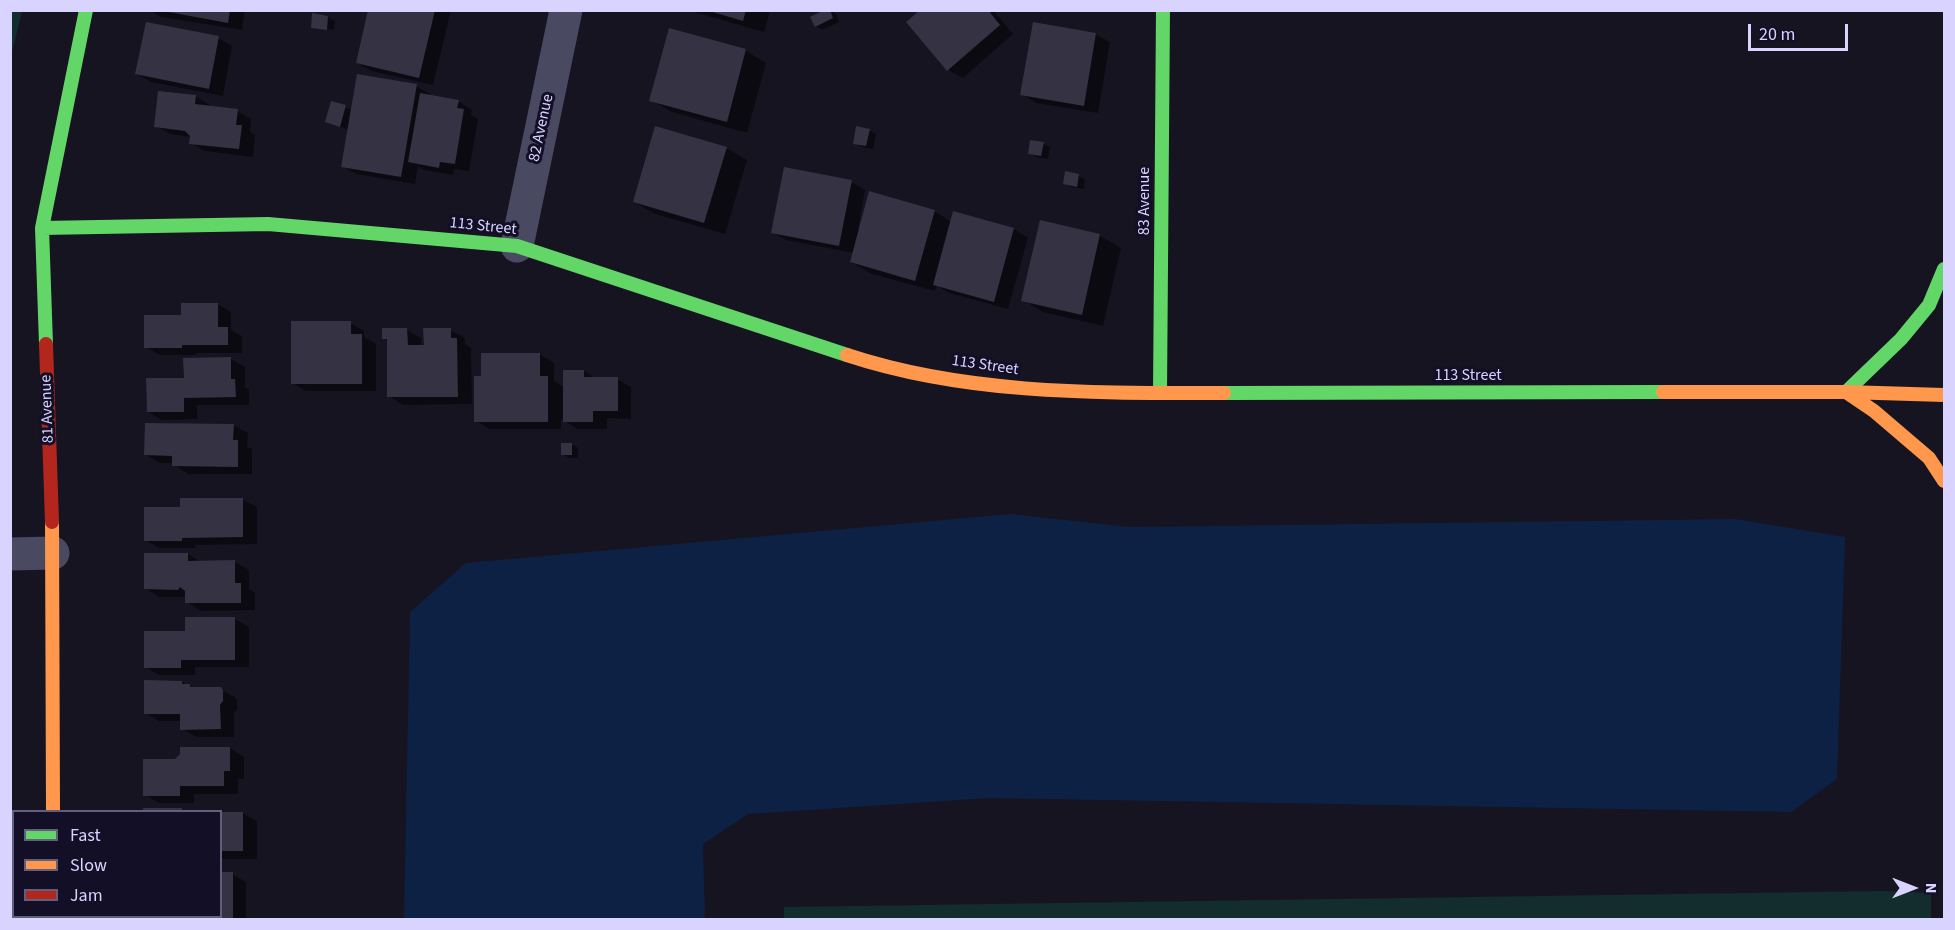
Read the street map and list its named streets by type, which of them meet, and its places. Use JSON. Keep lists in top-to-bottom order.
{
  "streets": {
    "street": [
      "82 Avenue",
      "83 Avenue",
      "113 Street",
      "81 Avenue"
    ]
  },
  "crossings": [
    ["82 Avenue", "113 Street"],
    ["83 Avenue", "113 Street"],
    ["113 Street", "81 Avenue"]
  ],
  "legend": ["Fast", "Slow", "Jam"],
  "scale_bar": "20 m",
  "north": "right"
}
